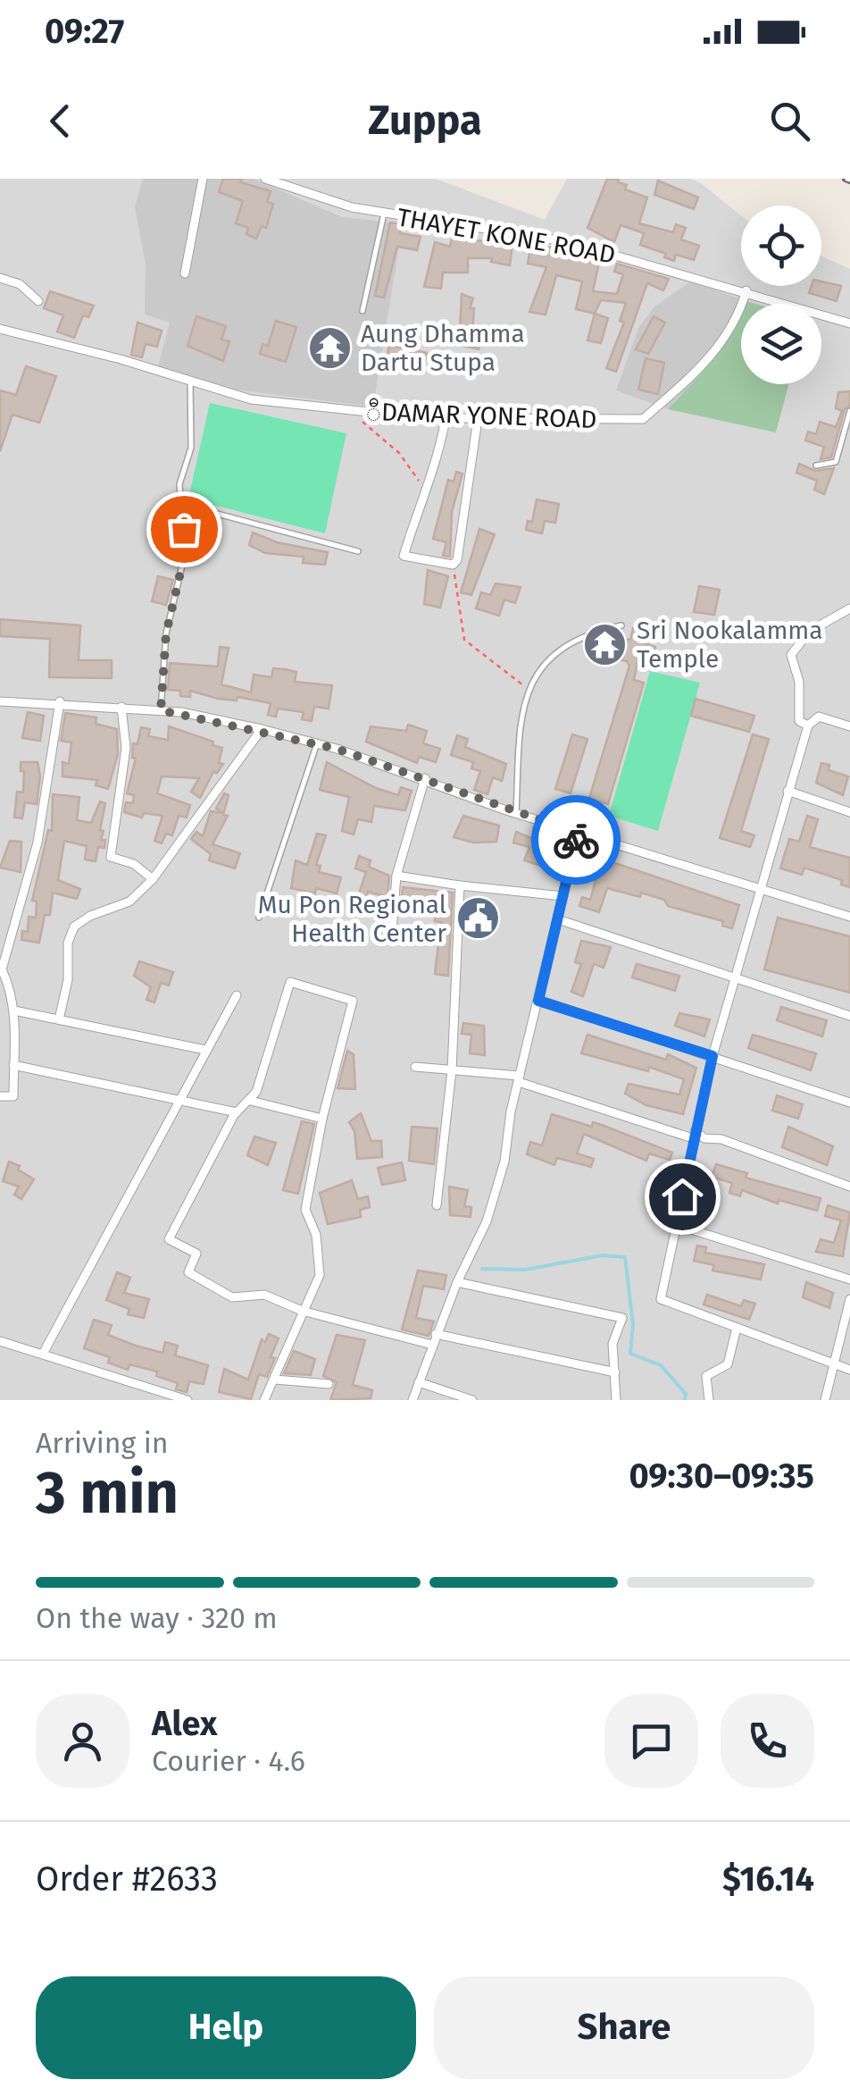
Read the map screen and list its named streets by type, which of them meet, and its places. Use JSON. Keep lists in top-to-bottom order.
{
  "streets": {
    "street": ["THAYET KONE ROAD", "ီDAMAR YONE ROAD"]
  },
  "crossings": [
    ["THAYET KONE ROAD", "ီDAMAR YONE ROAD"]
  ],
  "places": {
    "temple": ["Aung Dhamma Dartu Stupa", "Sri Nookalamma Temple"],
    "public building": ["Mu Pon Regional Health Center"]
  },
  "page": {
    "status": "09:27",
    "header": "Zuppa",
    "heading": ["3 min", "Arriving in", "09:30–09:35"],
    "panel": [
      "Alex",
      "Courier · 4.6",
      "Order #2633",
      "$16.14"
    ],
    "bar": "On the way · 320 m",
    "buttons": ["Help", "Share"]
  }
}
